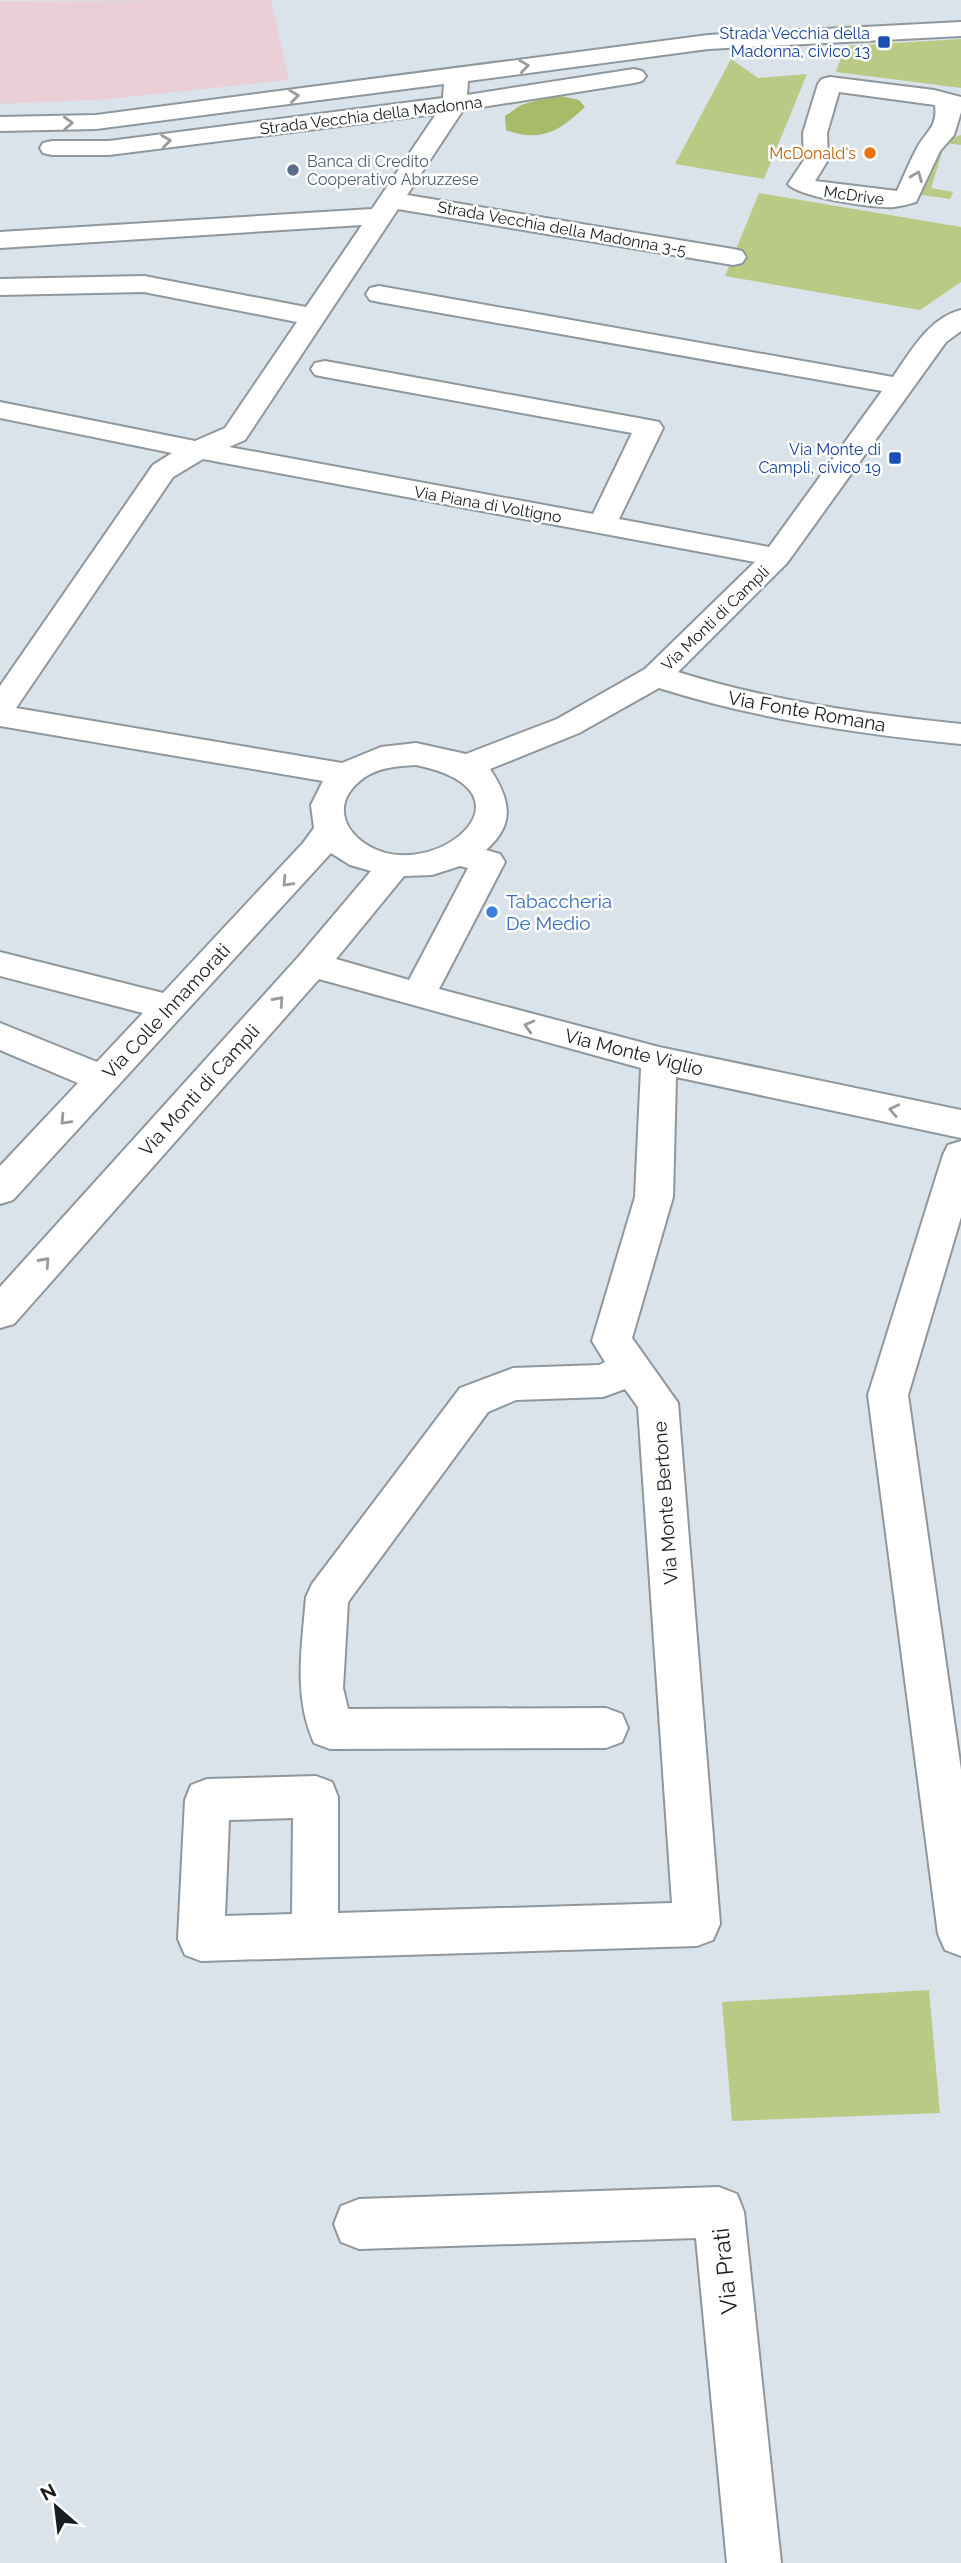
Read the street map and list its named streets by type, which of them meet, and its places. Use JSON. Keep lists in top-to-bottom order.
{
  "streets": {
    "street": [
      "Strada Vecchia della Madonna",
      "McDrive",
      "Strada Vecchia della Madonna 3-5",
      "Via Piana di Voltigno",
      "Via Monti di Campli",
      "Via Fonte Romana",
      "Via Colle Innamorati",
      "Via Monte Viglio",
      "Via Monte Bertone",
      "Via Prati"
    ]
  },
  "crossings": [
    ["Via Piana di Voltigno", "Via Monti di Campli"],
    ["Via Monti di Campli", "Via Fonte Romana"],
    ["Via Monti di Campli", "Via Colle Innamorati"],
    ["Via Monti di Campli", "Via Monte Viglio"],
    ["Via Monte Viglio", "Via Monte Bertone"]
  ],
  "one_way": ["Via Monti di Campli", "Via Colle Innamorati", "Via Monte Viglio"],
  "places": {
    "transit": ["Strada Vecchia della Madonna, civico 13", "Via Monte di Campli, civico 19"],
    "other": ["McDonald's", "Banca di Credito Cooperativo Abruzzese", "Tabaccheria De Medio"]
  },
  "north": "top left"
}
